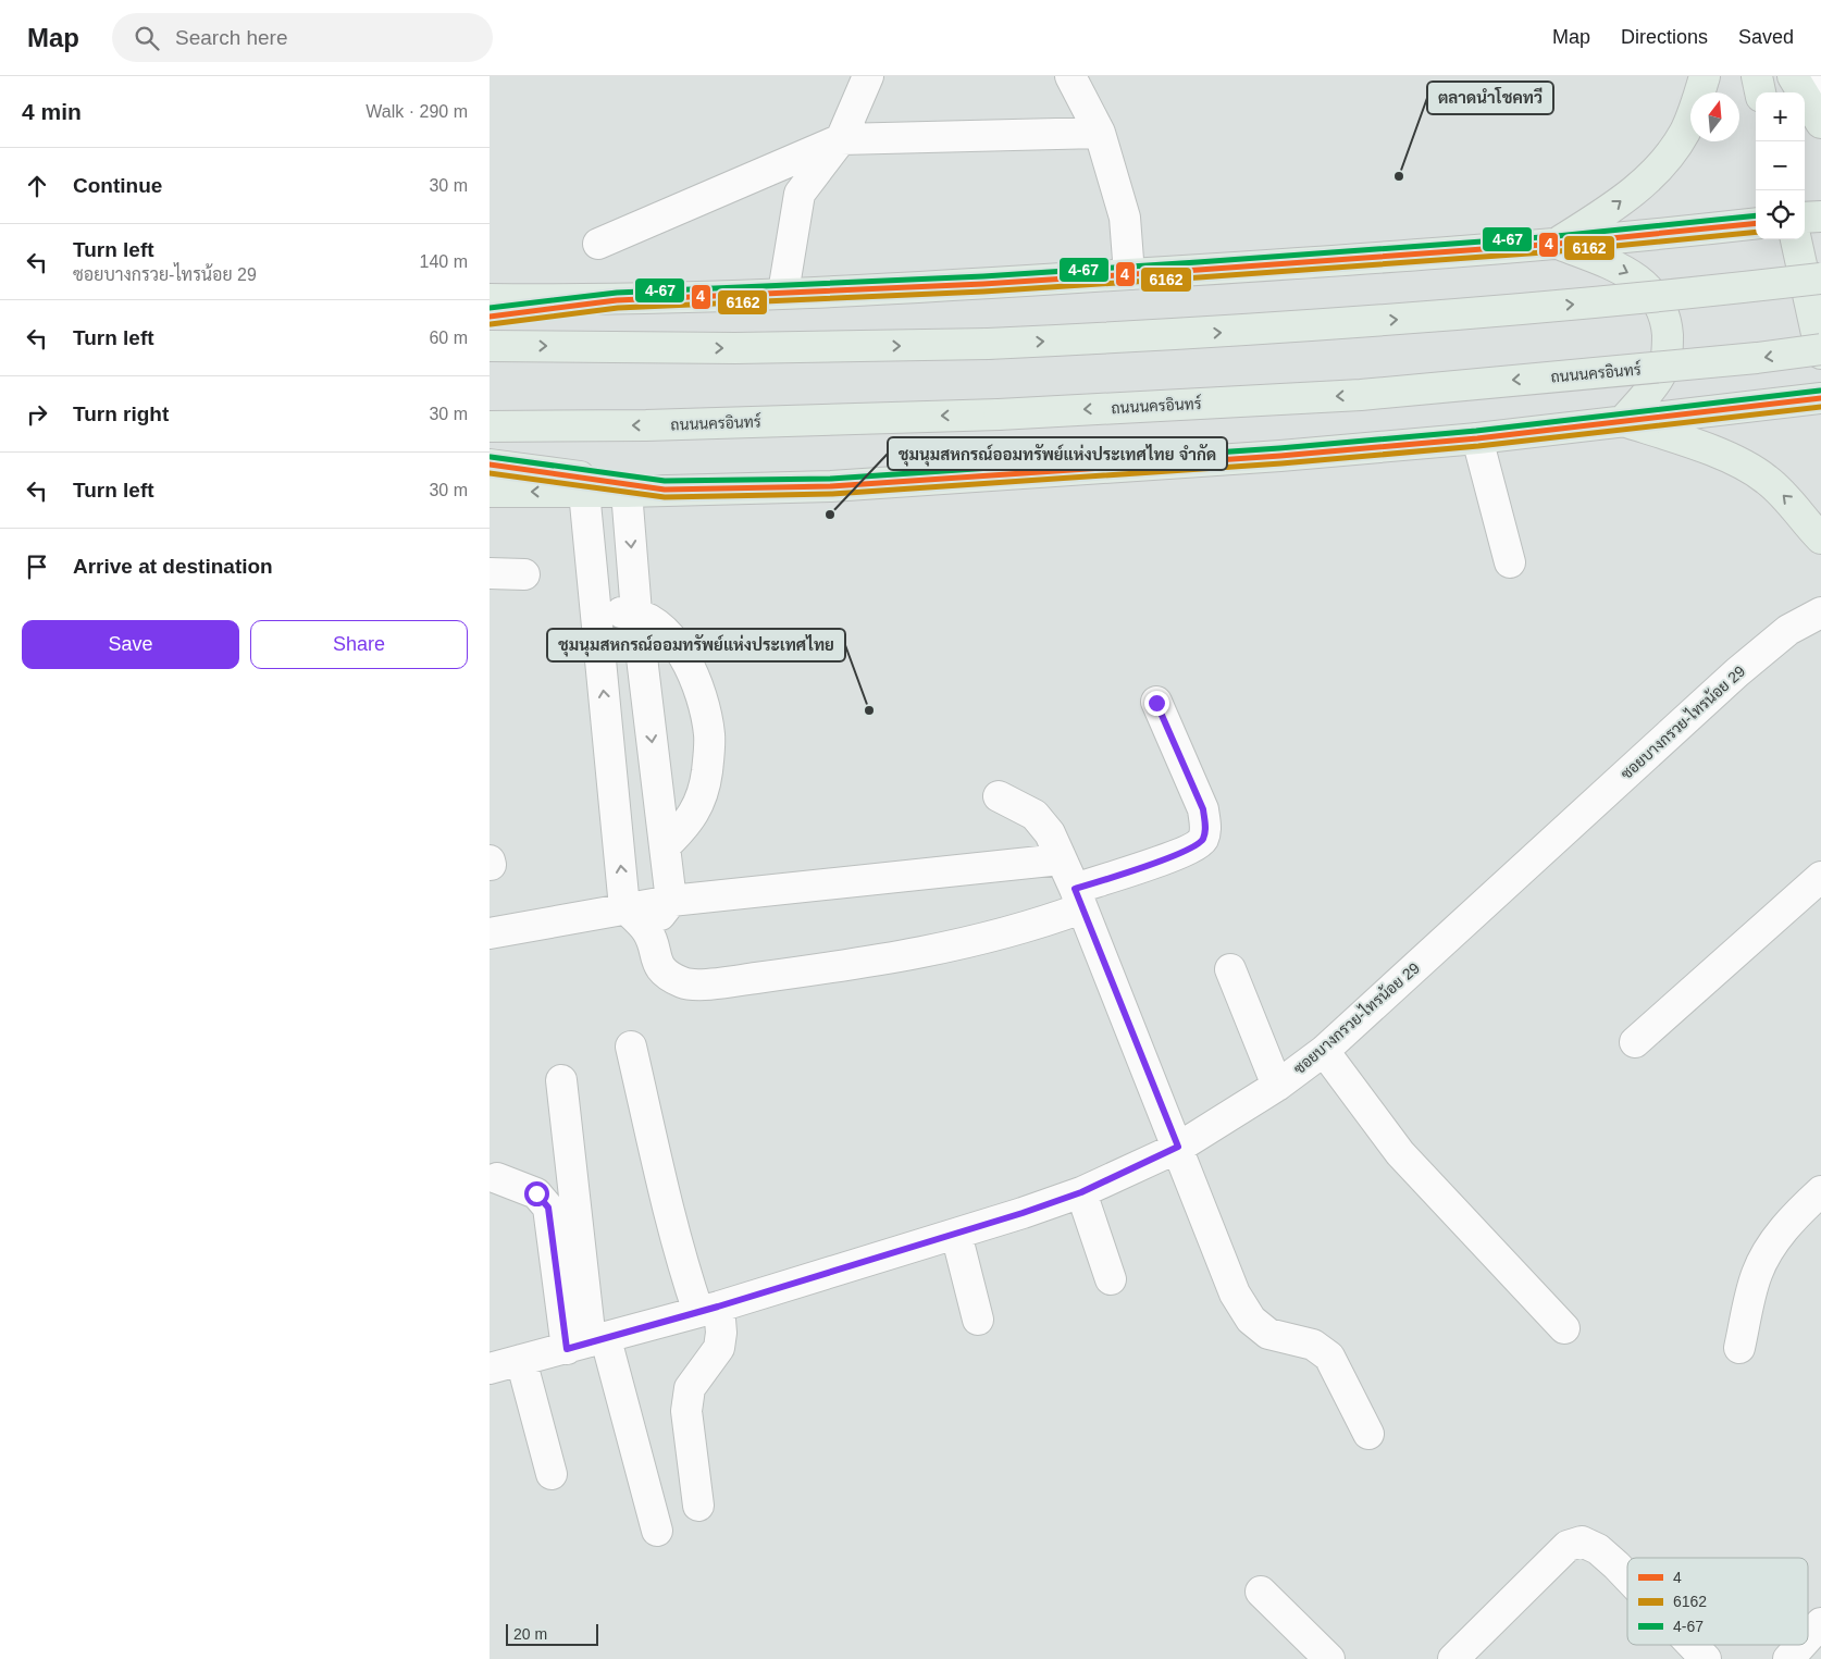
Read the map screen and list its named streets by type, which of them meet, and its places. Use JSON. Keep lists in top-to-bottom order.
{
  "streets": {
    "main road": ["ถนนนครอินทร์"],
    "street": ["ซอยบางกรวย-ไทรน้อย 29"]
  },
  "places": ["ตลาดนำโชคทวี", "ชุมนุมสหกรณ์ออมทรัพย์แห่งประเทศไทย จำกัด", "ชุมนุมสหกรณ์ออมทรัพย์แห่งประเทศไทย"],
  "lines": ["transit line 4-67", "transit line 4", "transit line 6162"],
  "legend": ["4", "6162", "4-67"],
  "scale_bar": "20 m",
  "north": "top",
  "page": {
    "header": "Map",
    "search": "Search here",
    "nav": ["Map", "Directions", "Saved"],
    "heading": ["4 min", "Walk · 290 m"],
    "map_buttons": ["+", "−"],
    "list": [
      ["Continue", "30 m"],
      ["Turn left", "ซอยบางกรวย-ไทรน้อย 29", "140 m"],
      ["Turn left", "60 m"],
      ["Turn right", "30 m"],
      ["Turn left", "30 m"],
      "Arrive at destination"
    ],
    "buttons": ["Save", "Share"],
    "scale": "20 m"
  }
}
